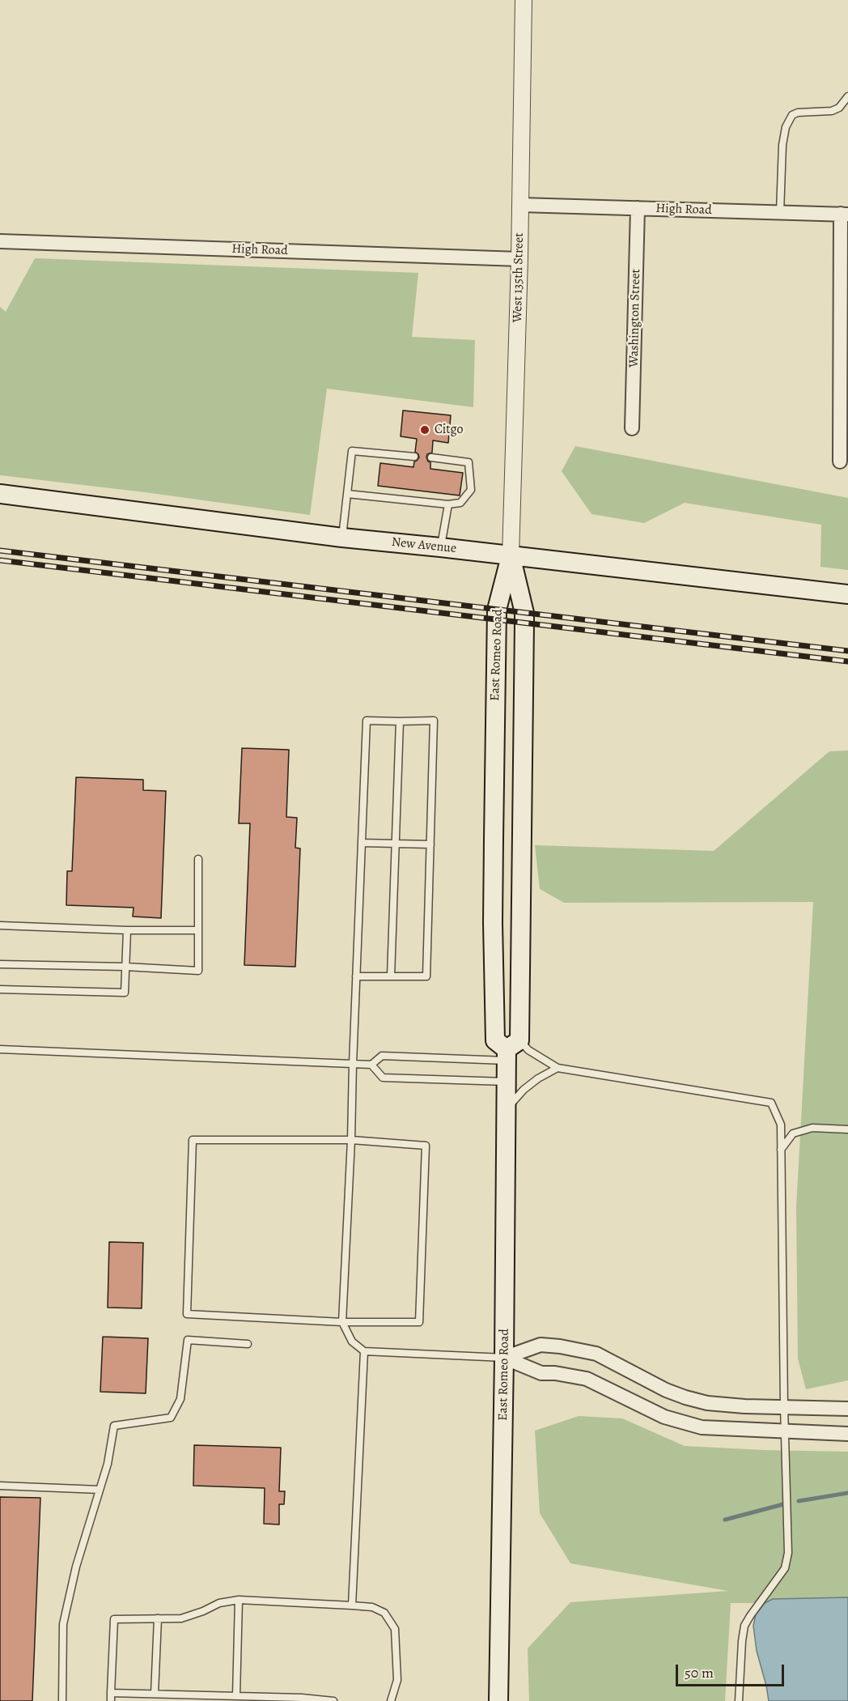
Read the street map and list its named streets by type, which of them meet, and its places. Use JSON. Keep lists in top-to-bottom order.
{
  "streets": {
    "main road": ["New Avenue", "East Romeo Road"],
    "street": ["High Road", "West 135th Street", "Washington Street"]
  },
  "crossings": [
    ["High Road", "West 135th Street"],
    ["High Road", "Washington Street"],
    ["West 135th Street", "New Avenue"],
    ["West 135th Street", "East Romeo Road"],
    ["New Avenue", "East Romeo Road"]
  ],
  "places": ["Citgo"],
  "scale_bar": "50 m"
}
